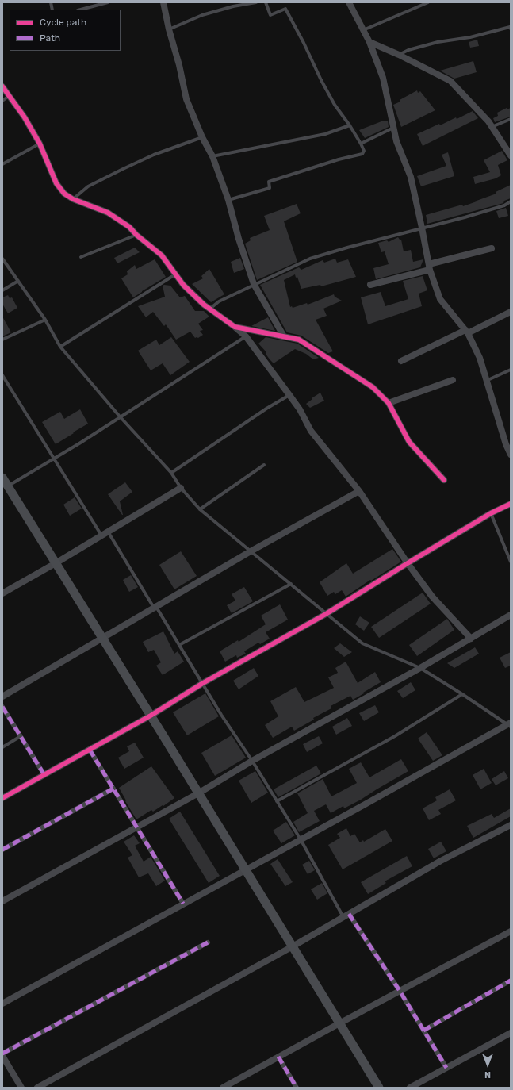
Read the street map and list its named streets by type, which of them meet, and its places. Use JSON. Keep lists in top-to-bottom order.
{
  "legend": ["Cycle path", "Path"],
  "north": "bottom"
}
